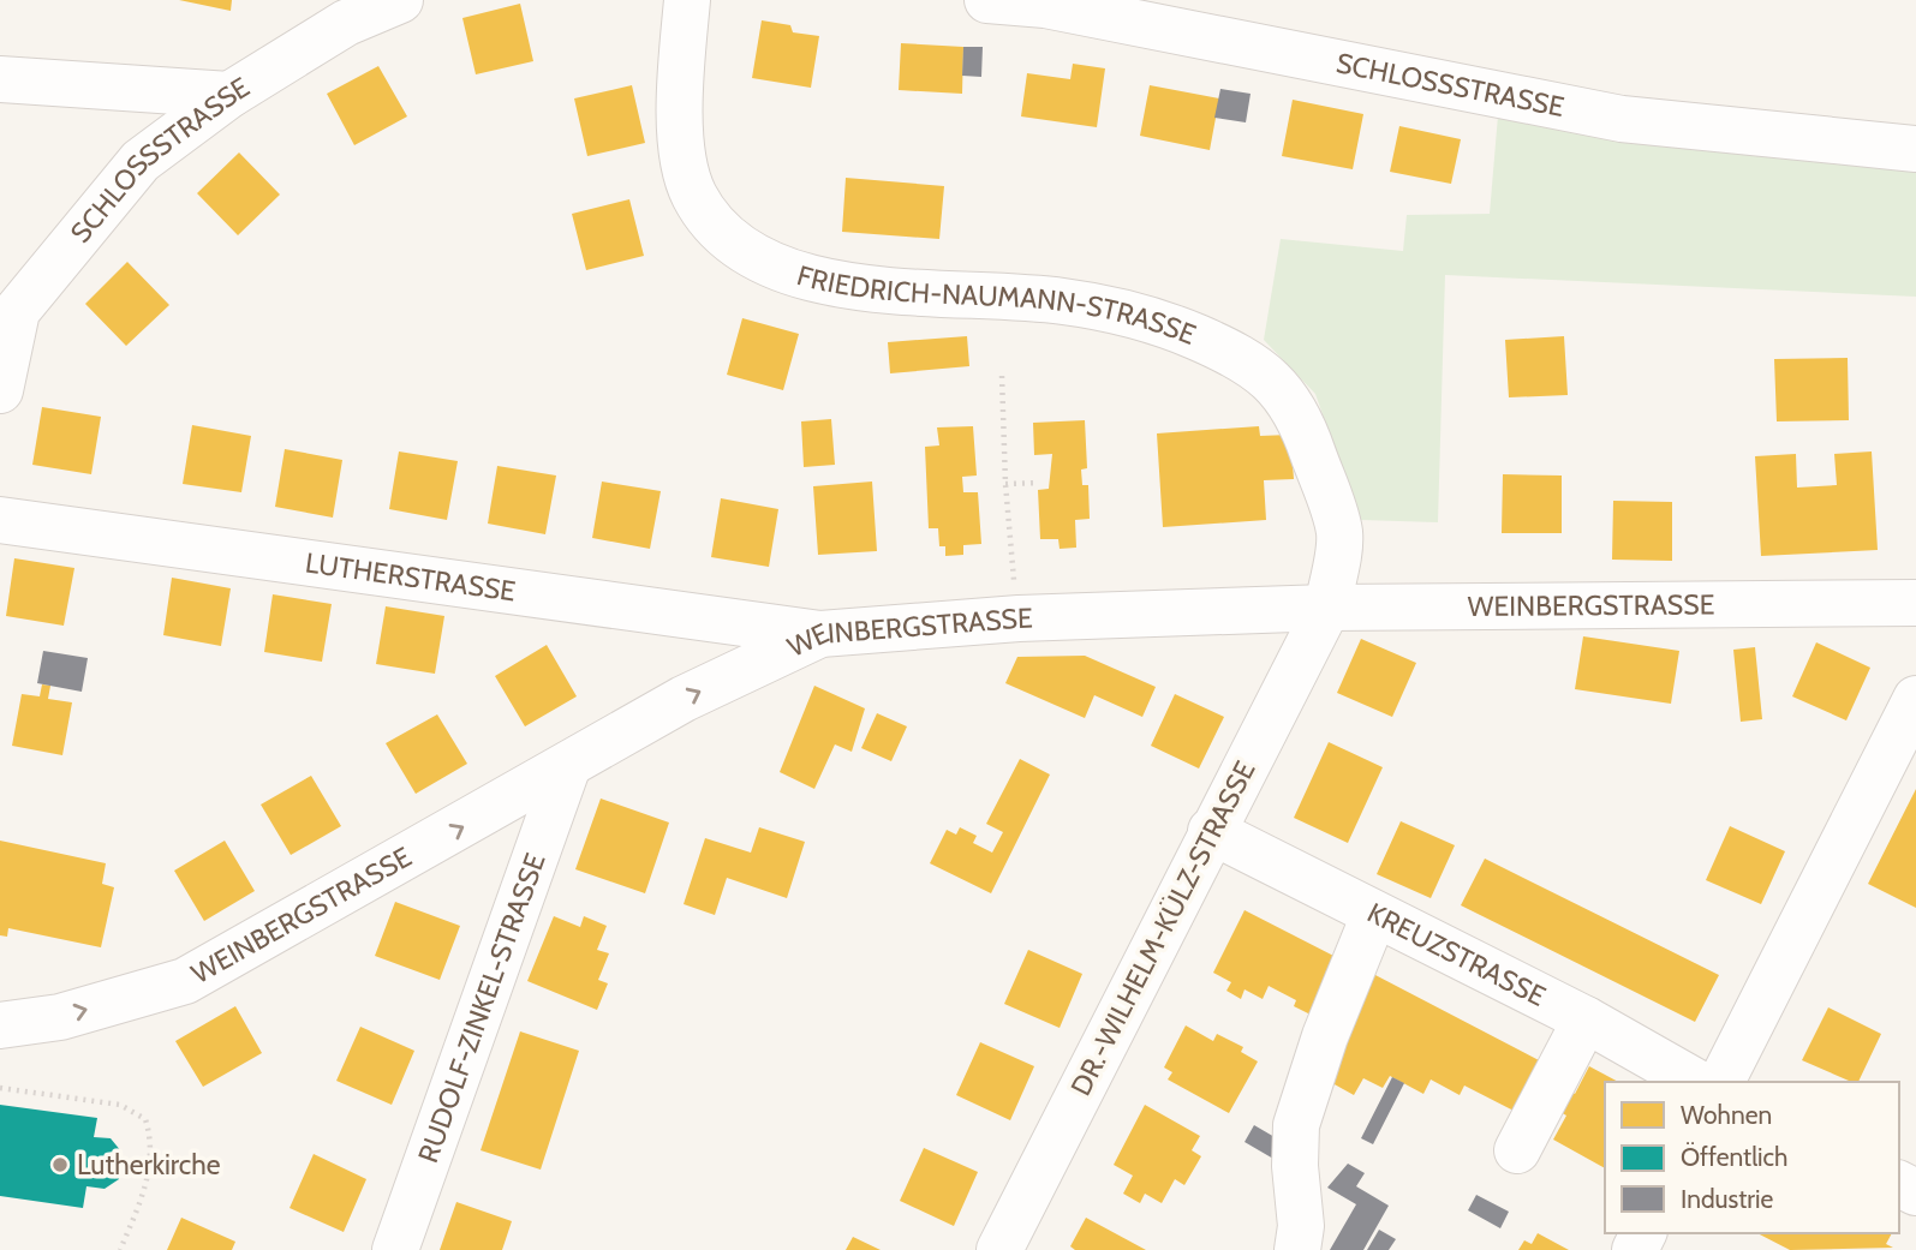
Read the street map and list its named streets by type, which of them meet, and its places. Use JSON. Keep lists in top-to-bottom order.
{
  "streets": {
    "street": [
      "SCHLOSSSTRASSE",
      "FRIEDRICH-NAUMANN-STRASSE",
      "LUTHERSTRASSE",
      "WEINBERGSTRASSE",
      "DR.-WILHELM-KÜLZ-STRASSE",
      "KREUZSTRASSE",
      "RUDOLF-ZINKEL-STRASSE"
    ]
  },
  "crossings": [
    ["FRIEDRICH-NAUMANN-STRASSE", "WEINBERGSTRASSE"],
    ["FRIEDRICH-NAUMANN-STRASSE", "DR.-WILHELM-KÜLZ-STRASSE"],
    ["LUTHERSTRASSE", "WEINBERGSTRASSE"],
    ["WEINBERGSTRASSE", "DR.-WILHELM-KÜLZ-STRASSE"],
    ["WEINBERGSTRASSE", "RUDOLF-ZINKEL-STRASSE"],
    ["DR.-WILHELM-KÜLZ-STRASSE", "KREUZSTRASSE"]
  ],
  "one_way": ["WEINBERGSTRASSE"],
  "places": ["Lutherkirche"],
  "legend": ["Wohnen", "Öffentlich", "Industrie"]
}
